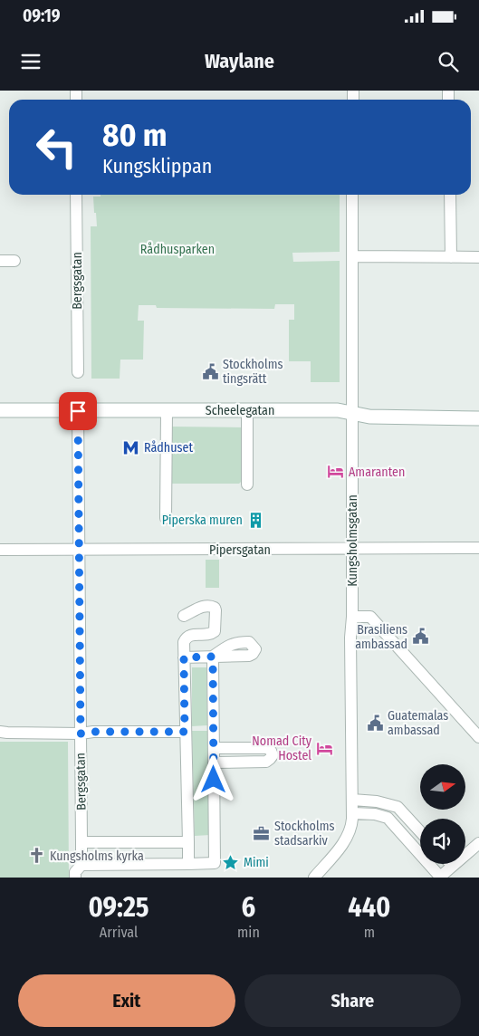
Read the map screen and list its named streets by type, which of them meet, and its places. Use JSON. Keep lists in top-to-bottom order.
{
  "streets": {
    "street": [
      "Bergsgatan",
      "Scheelegatan",
      "Kungsholmsgatan",
      "Pipersgatan"
    ]
  },
  "crossings": [
    ["Bergsgatan", "Scheelegatan"],
    ["Bergsgatan", "Pipersgatan"],
    ["Scheelegatan", "Kungsholmsgatan"],
    ["Kungsholmsgatan", "Pipersgatan"]
  ],
  "parks": ["Rådhusparken"],
  "places": {
    "public building": ["Stockholms tingsrätt", "Brasiliens ambassad", "Guatemalas ambassad"],
    "metro station": ["Rådhuset"],
    "hotel": ["Amaranten", "Nomad City Hostel"],
    "building": ["Piperska muren"],
    "office": ["Stockholms stadsarkiv"],
    "church": ["Kungsholms kyrka"],
    "place": ["Mimi"]
  },
  "north": "right",
  "page": {
    "status": "09:19",
    "header": "Waylane",
    "turn": ["80 m", "Kungsklippan"],
    "eta": [
      "09:25",
      "Arrival",
      "6",
      "min",
      "440",
      "m"
    ],
    "buttons": ["Exit", "Share"]
  }
}
